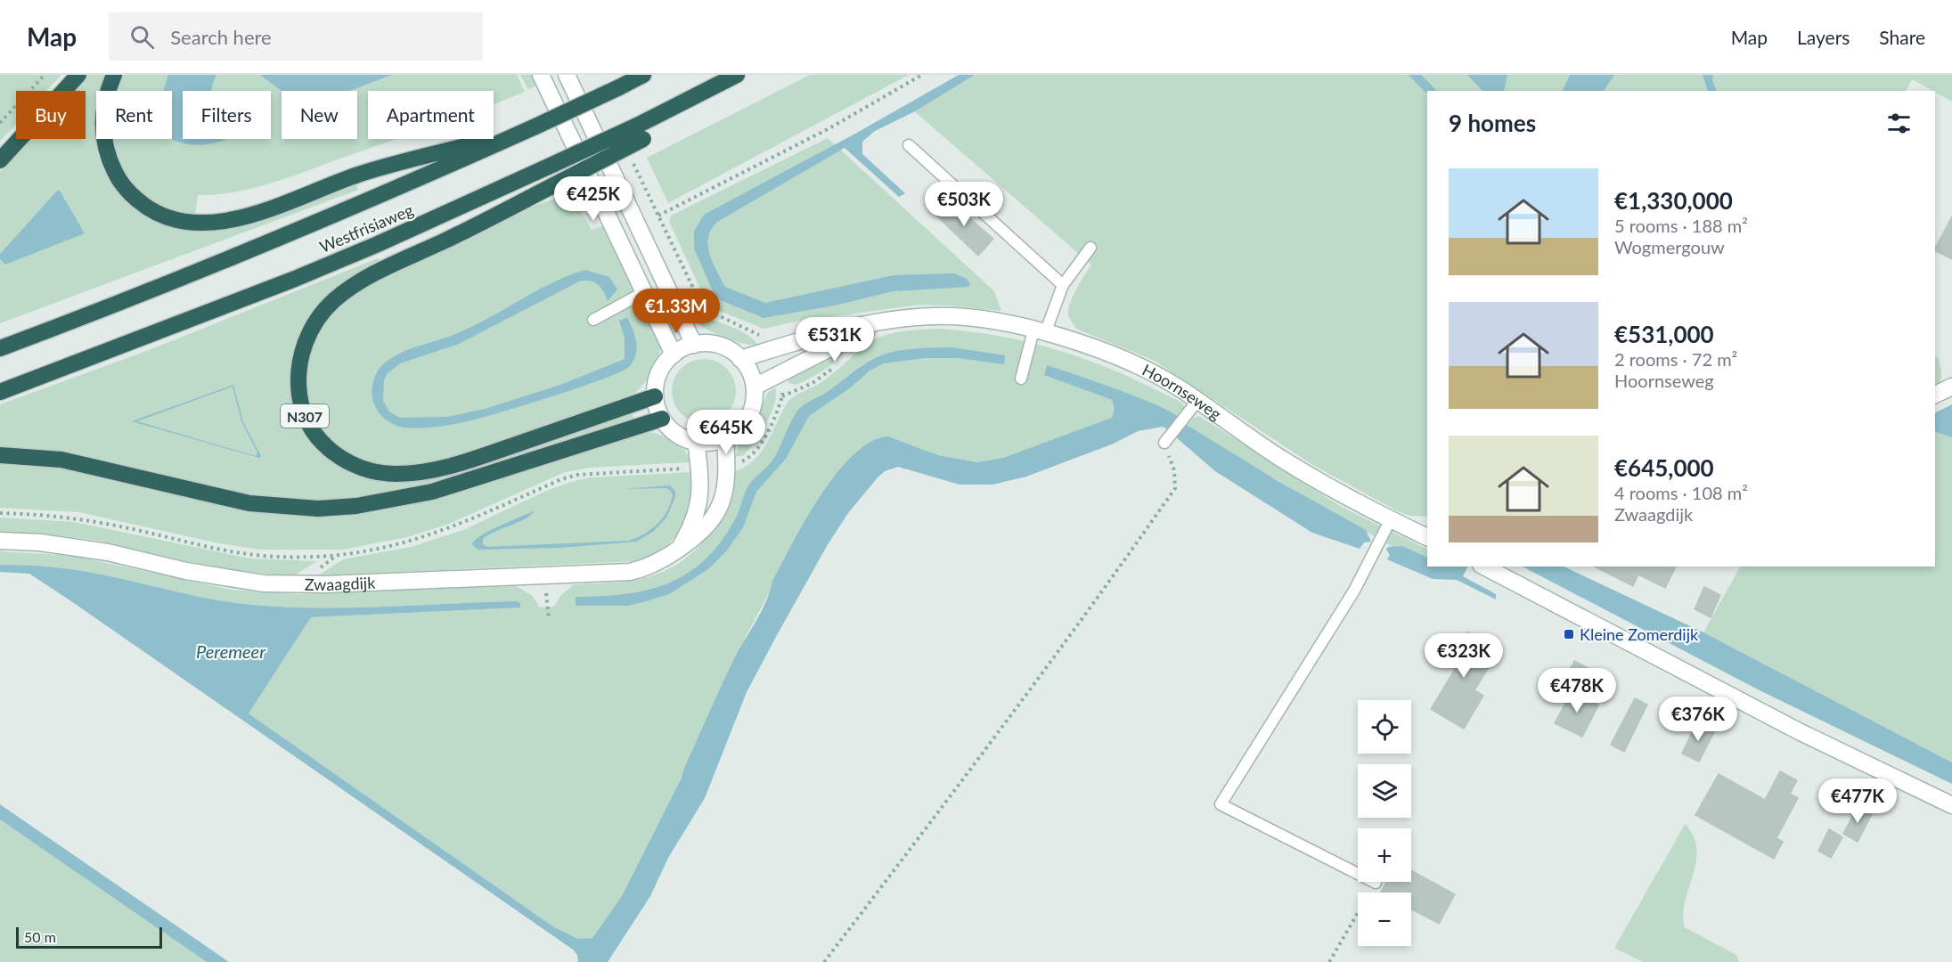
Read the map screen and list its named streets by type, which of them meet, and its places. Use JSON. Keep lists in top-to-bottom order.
{
  "streets": {
    "highway": ["Westfrisiaweg", "N307"],
    "street": ["Hoornseweg", "Zwaagdijk"]
  },
  "crossings": [
    ["Westfrisiaweg", "N307"],
    ["Hoornseweg", "N307"],
    ["Hoornseweg", "Zwaagdijk"],
    ["N307", "Zwaagdijk"]
  ],
  "water": ["Peremeer"],
  "places": {
    "transit": ["Kleine Zomerdijk"]
  },
  "scale_bar": "50 m",
  "page": {
    "header": "Map",
    "search": "Search here",
    "nav": ["Map", "Layers", "Share"],
    "chip": [
      "Buy",
      "Rent",
      "Filters",
      "New",
      "Apartment"
    ],
    "heading": "9 homes",
    "list": [
      {
        "name": "€1,330,000",
        "note": "5 rooms · 188 m² · Wogmergouw"
      },
      {
        "name": "€531,000",
        "note": "2 rooms · 72 m² · Hoornseweg"
      },
      {
        "name": "€645,000",
        "note": "4 rooms · 108 m² · Zwaagdijk"
      }
    ],
    "price": [
      "€425K",
      "€503K",
      "€1.33M",
      "€531K",
      "€645K",
      "€323K",
      "€478K",
      "€376K",
      "€477K"
    ],
    "map_buttons": ["+", "−"],
    "scale": "50 m"
  }
}
